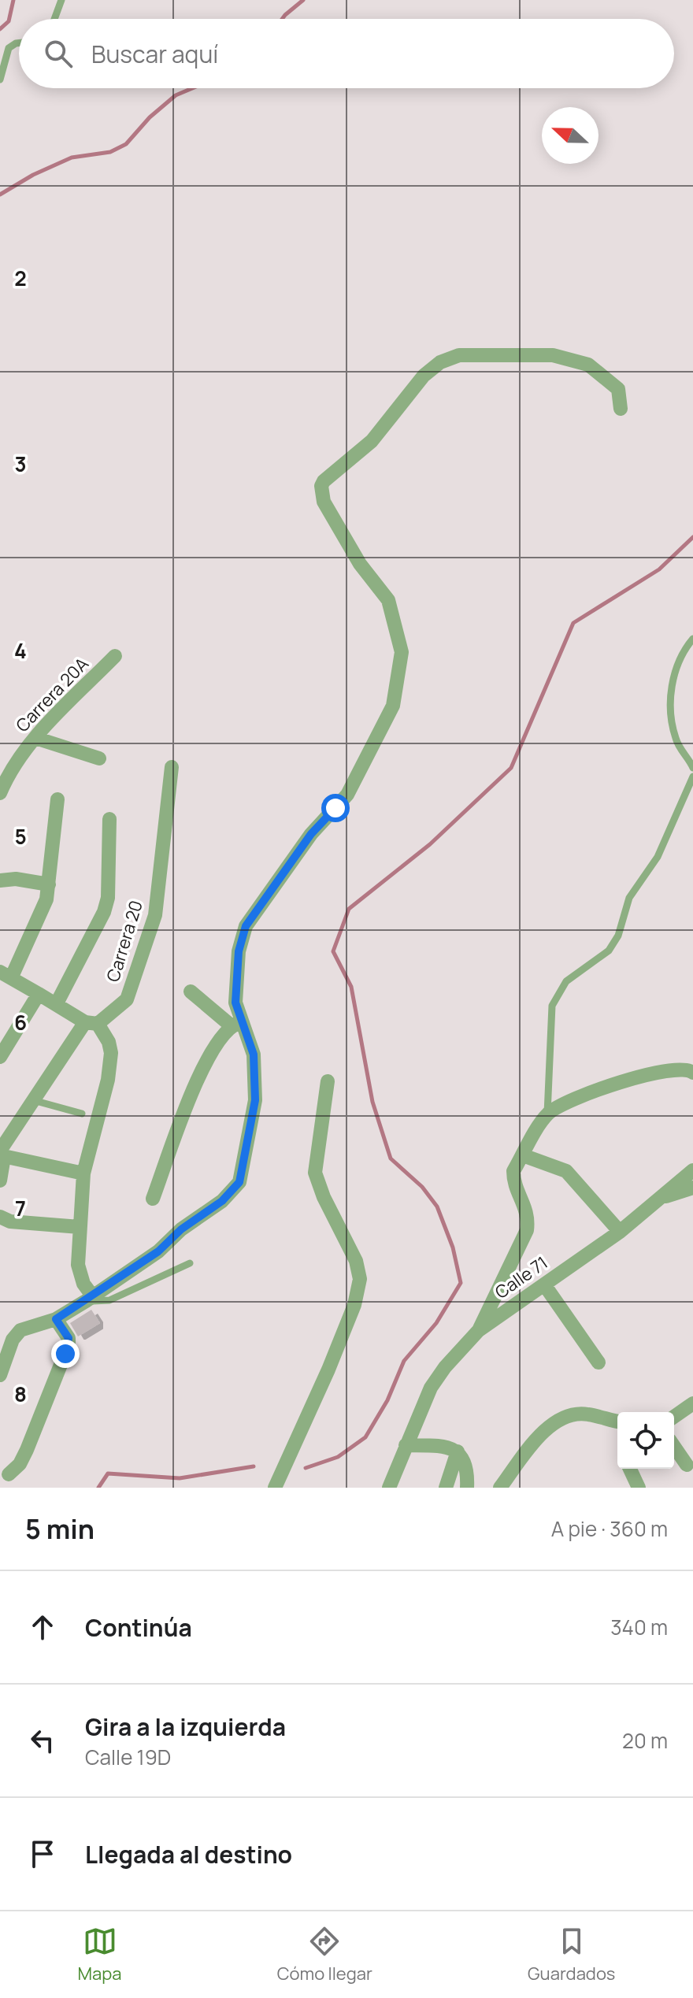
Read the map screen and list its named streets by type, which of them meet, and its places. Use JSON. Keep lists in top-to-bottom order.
{
  "streets": {
    "street": ["Carrera 20A", "Carrera 20", "Calle 71"]
  },
  "north": "left",
  "page": {
    "search": "Buscar aquí",
    "heading": ["5 min", "A pie · 360 m"],
    "list": [
      ["Continúa", "340 m"],
      ["Gira a la izquierda", "Calle 19D", "20 m"],
      "Llegada al destino"
    ],
    "nav": ["Mapa", "Cómo llegar", "Guardados"]
  },
  "grid": {
    "rows": [
      "2",
      "3",
      "4",
      "5",
      "6",
      "7",
      "8"
    ]
  }
}
